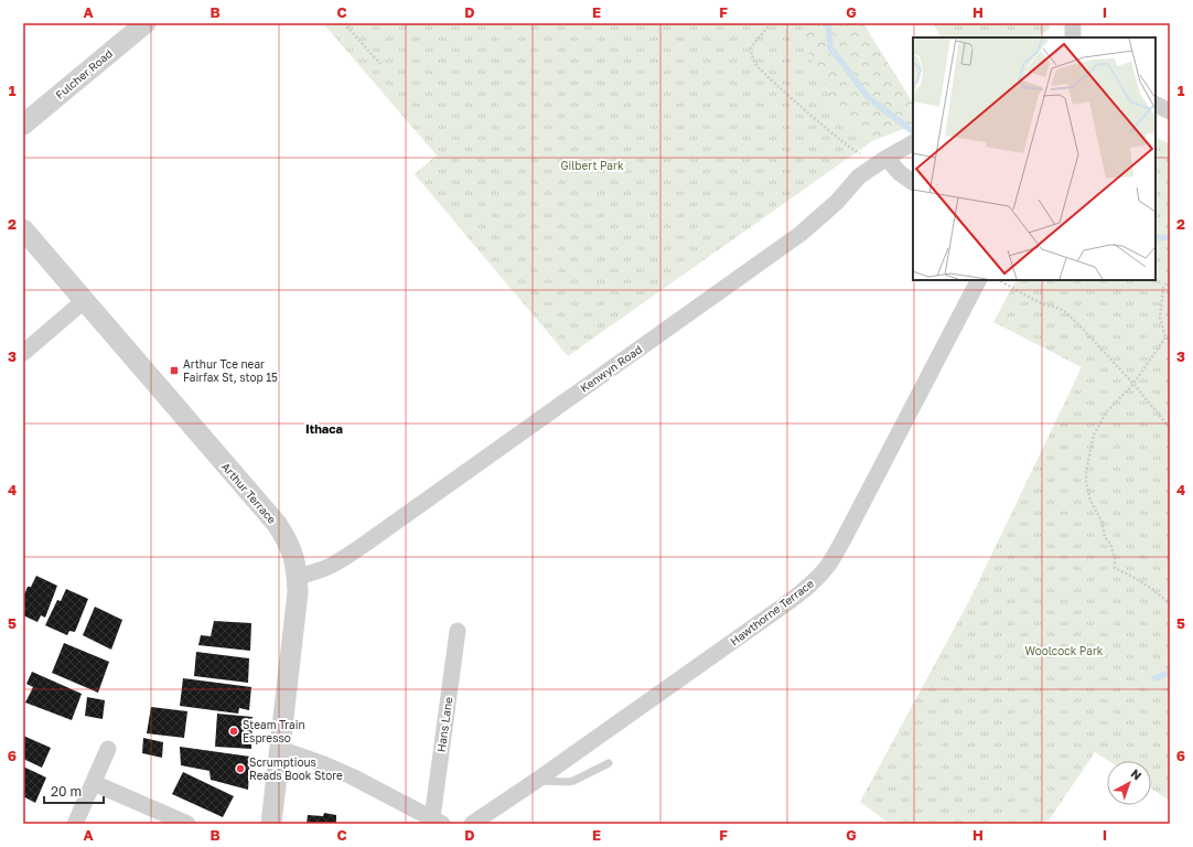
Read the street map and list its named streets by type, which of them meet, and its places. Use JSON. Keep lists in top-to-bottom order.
{
  "streets": {
    "street": [
      "Fulcher Road",
      "Kenwyn Road",
      "Arthur Terrace",
      "Hawthorne Terrace",
      "Hans Lane"
    ]
  },
  "crossings": [
    ["Kenwyn Road", "Arthur Terrace"]
  ],
  "districts": ["Ithaca"],
  "parks": ["Gilbert Park", "Woolcock Park"],
  "places": {
    "transit": ["Arthur Tce near Fairfax St, stop 15"],
    "other": ["Steam Train Espresso", "Scrumptious Reads Book Store"]
  },
  "scale_bar": "20 m",
  "north": "top right",
  "grid": {
    "columns": [
      "A",
      "B",
      "C",
      "D",
      "E",
      "F",
      "G",
      "H",
      "I"
    ],
    "rows": [
      "1",
      "2",
      "3",
      "4",
      "5",
      "6"
    ]
  }
}
